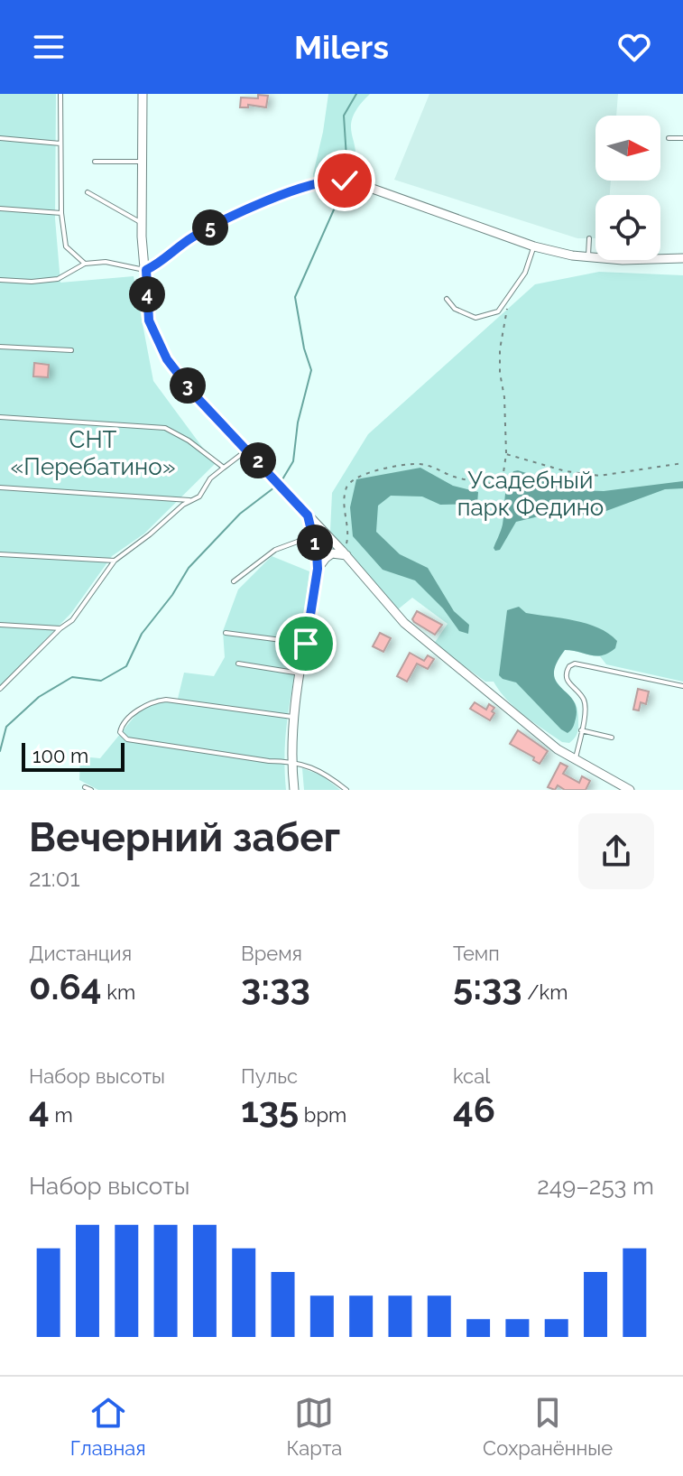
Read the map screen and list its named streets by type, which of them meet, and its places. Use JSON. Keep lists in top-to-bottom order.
{
  "parks": ["СНТ «Перебатино»", "Усадебный парк Федино"],
  "scale_bar": "100 m",
  "north": "right",
  "page": {
    "header": "Milers",
    "pins": [
      "5",
      "4",
      "3",
      "2",
      "1"
    ],
    "scale": "100 m",
    "heading": ["Вечерний забег", "21:01"],
    "stats": [
      ["Дистанция", "0.64 km"],
      ["Время", "3:33"],
      ["Темп", "5:33 /km"],
      ["Набор высоты", "4 m"],
      ["Пульс", "135 bpm"],
      ["kcal", "46"]
    ],
    "chart": ["Набор высоты", "249–253 m"],
    "tabs": ["Главная", "Карта", "Сохранённые"]
  }
}
